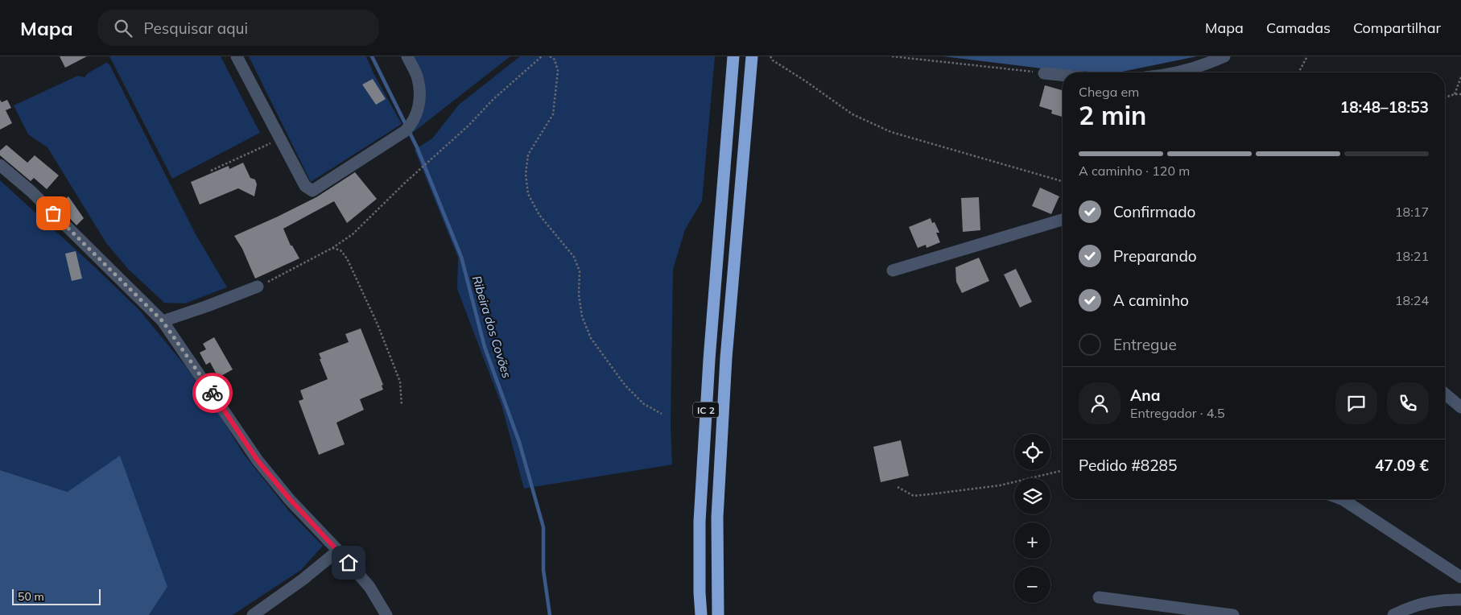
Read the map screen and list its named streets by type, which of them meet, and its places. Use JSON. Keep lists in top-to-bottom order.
{
  "streets": {
    "highway": ["IC 2"]
  },
  "water": ["Ribeira dos Covões"],
  "scale_bar": "50 m",
  "page": {
    "header": "Mapa",
    "search": "Pesquisar aqui",
    "nav": ["Mapa", "Camadas", "Compartilhar"],
    "heading": ["2 min", "Chega em", "18:48–18:53"],
    "panel": [
      "Ana",
      "Entregador · 4.5",
      "Pedido #8285",
      "47.09 €"
    ],
    "bar": "A caminho · 120 m",
    "list": [
      ["Confirmado", "18:17"],
      ["Preparando", "18:21"],
      ["A caminho", "18:24"],
      "Entregue"
    ],
    "map_buttons": ["+", "−"],
    "scale": "50 m"
  }
}
